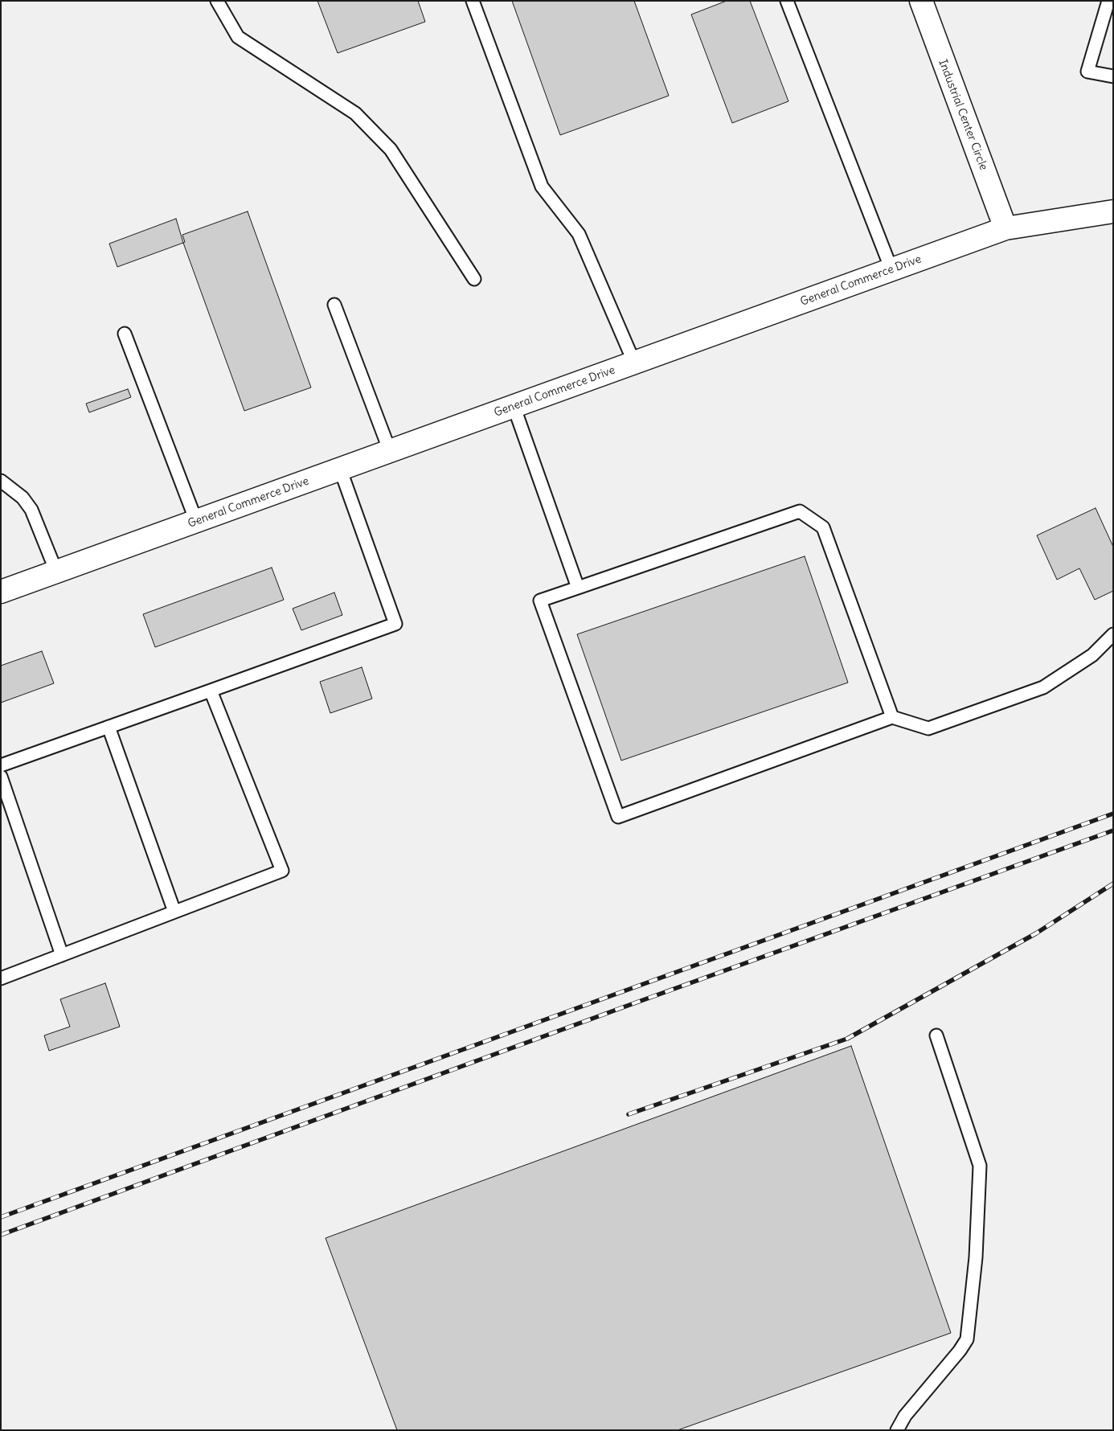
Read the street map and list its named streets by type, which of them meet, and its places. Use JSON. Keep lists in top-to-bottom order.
{
  "streets": {
    "street": ["Industrial Center Circle", "General Commerce Drive"]
  },
  "crossings": [
    ["Industrial Center Circle", "General Commerce Drive"]
  ]
}
